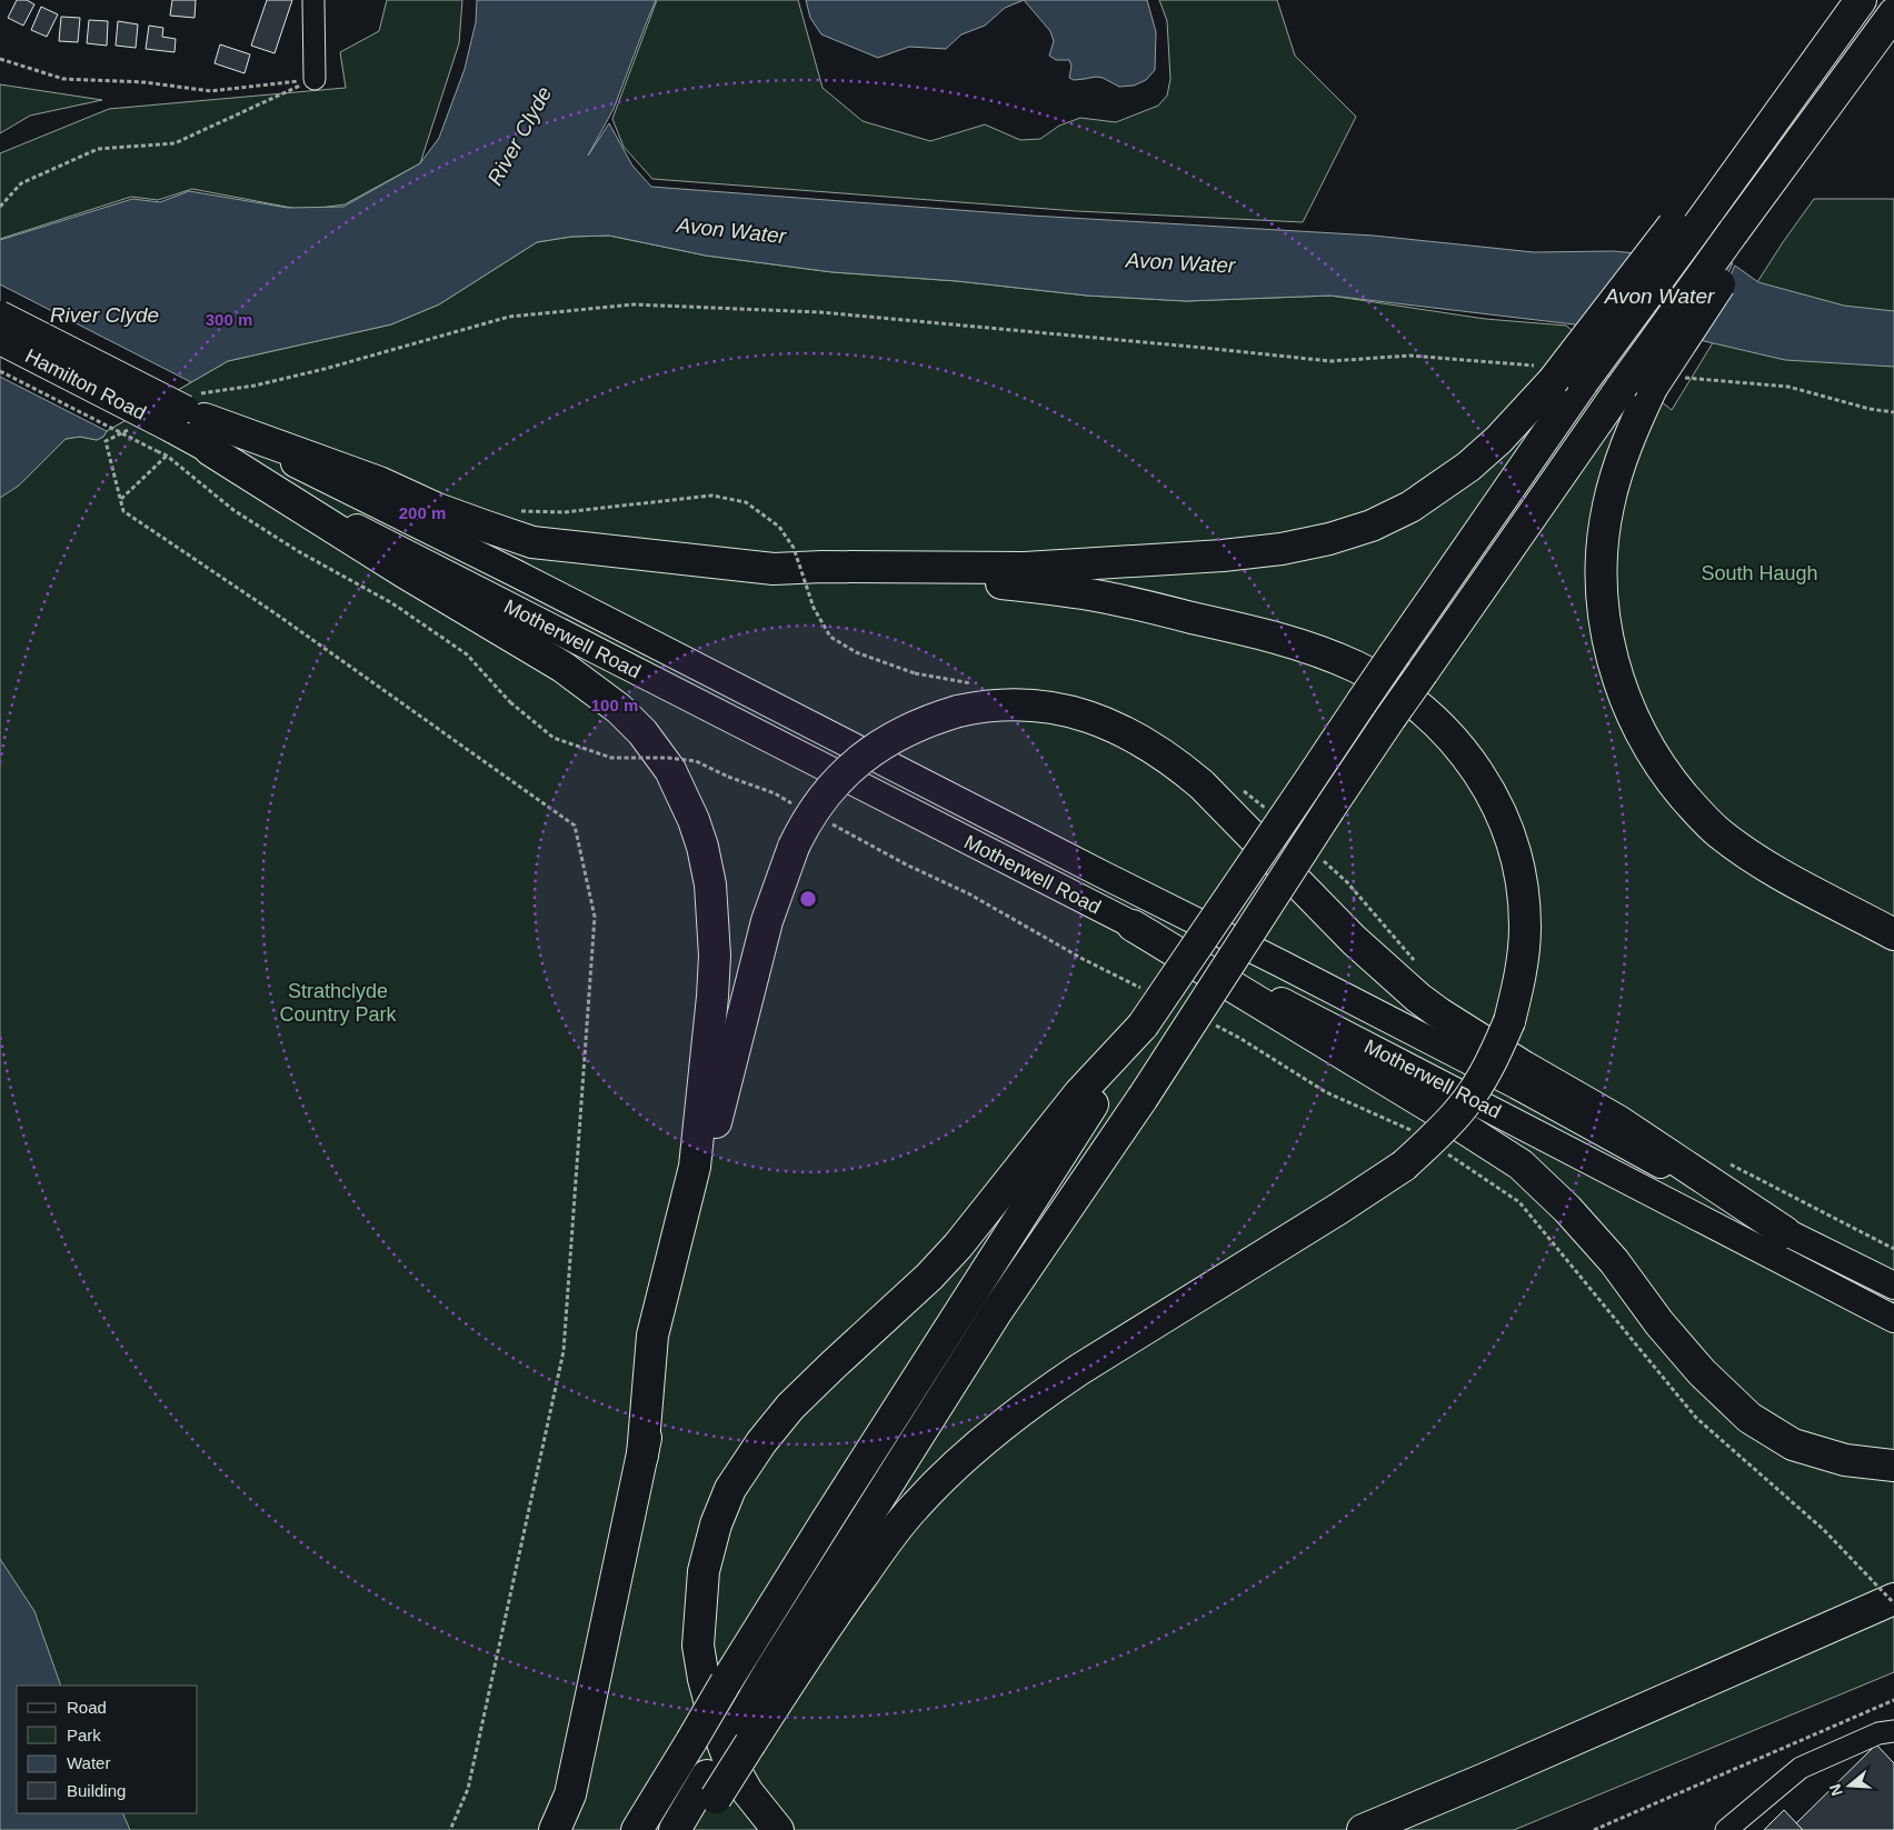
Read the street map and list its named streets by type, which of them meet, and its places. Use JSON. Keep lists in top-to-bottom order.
{
  "streets": {
    "main road": ["Hamilton Road", "Motherwell Road"]
  },
  "crossings": [
    ["Hamilton Road", "Motherwell Road"]
  ],
  "water": ["River Clyde", "Avon Water"],
  "parks": ["South Haugh", "Strathclyde Country Park"],
  "legend": [
    "Road",
    "Park",
    "Water",
    "Building"
  ],
  "north": "left",
  "rings": ["300 m", "200 m", "100 m"]
}
